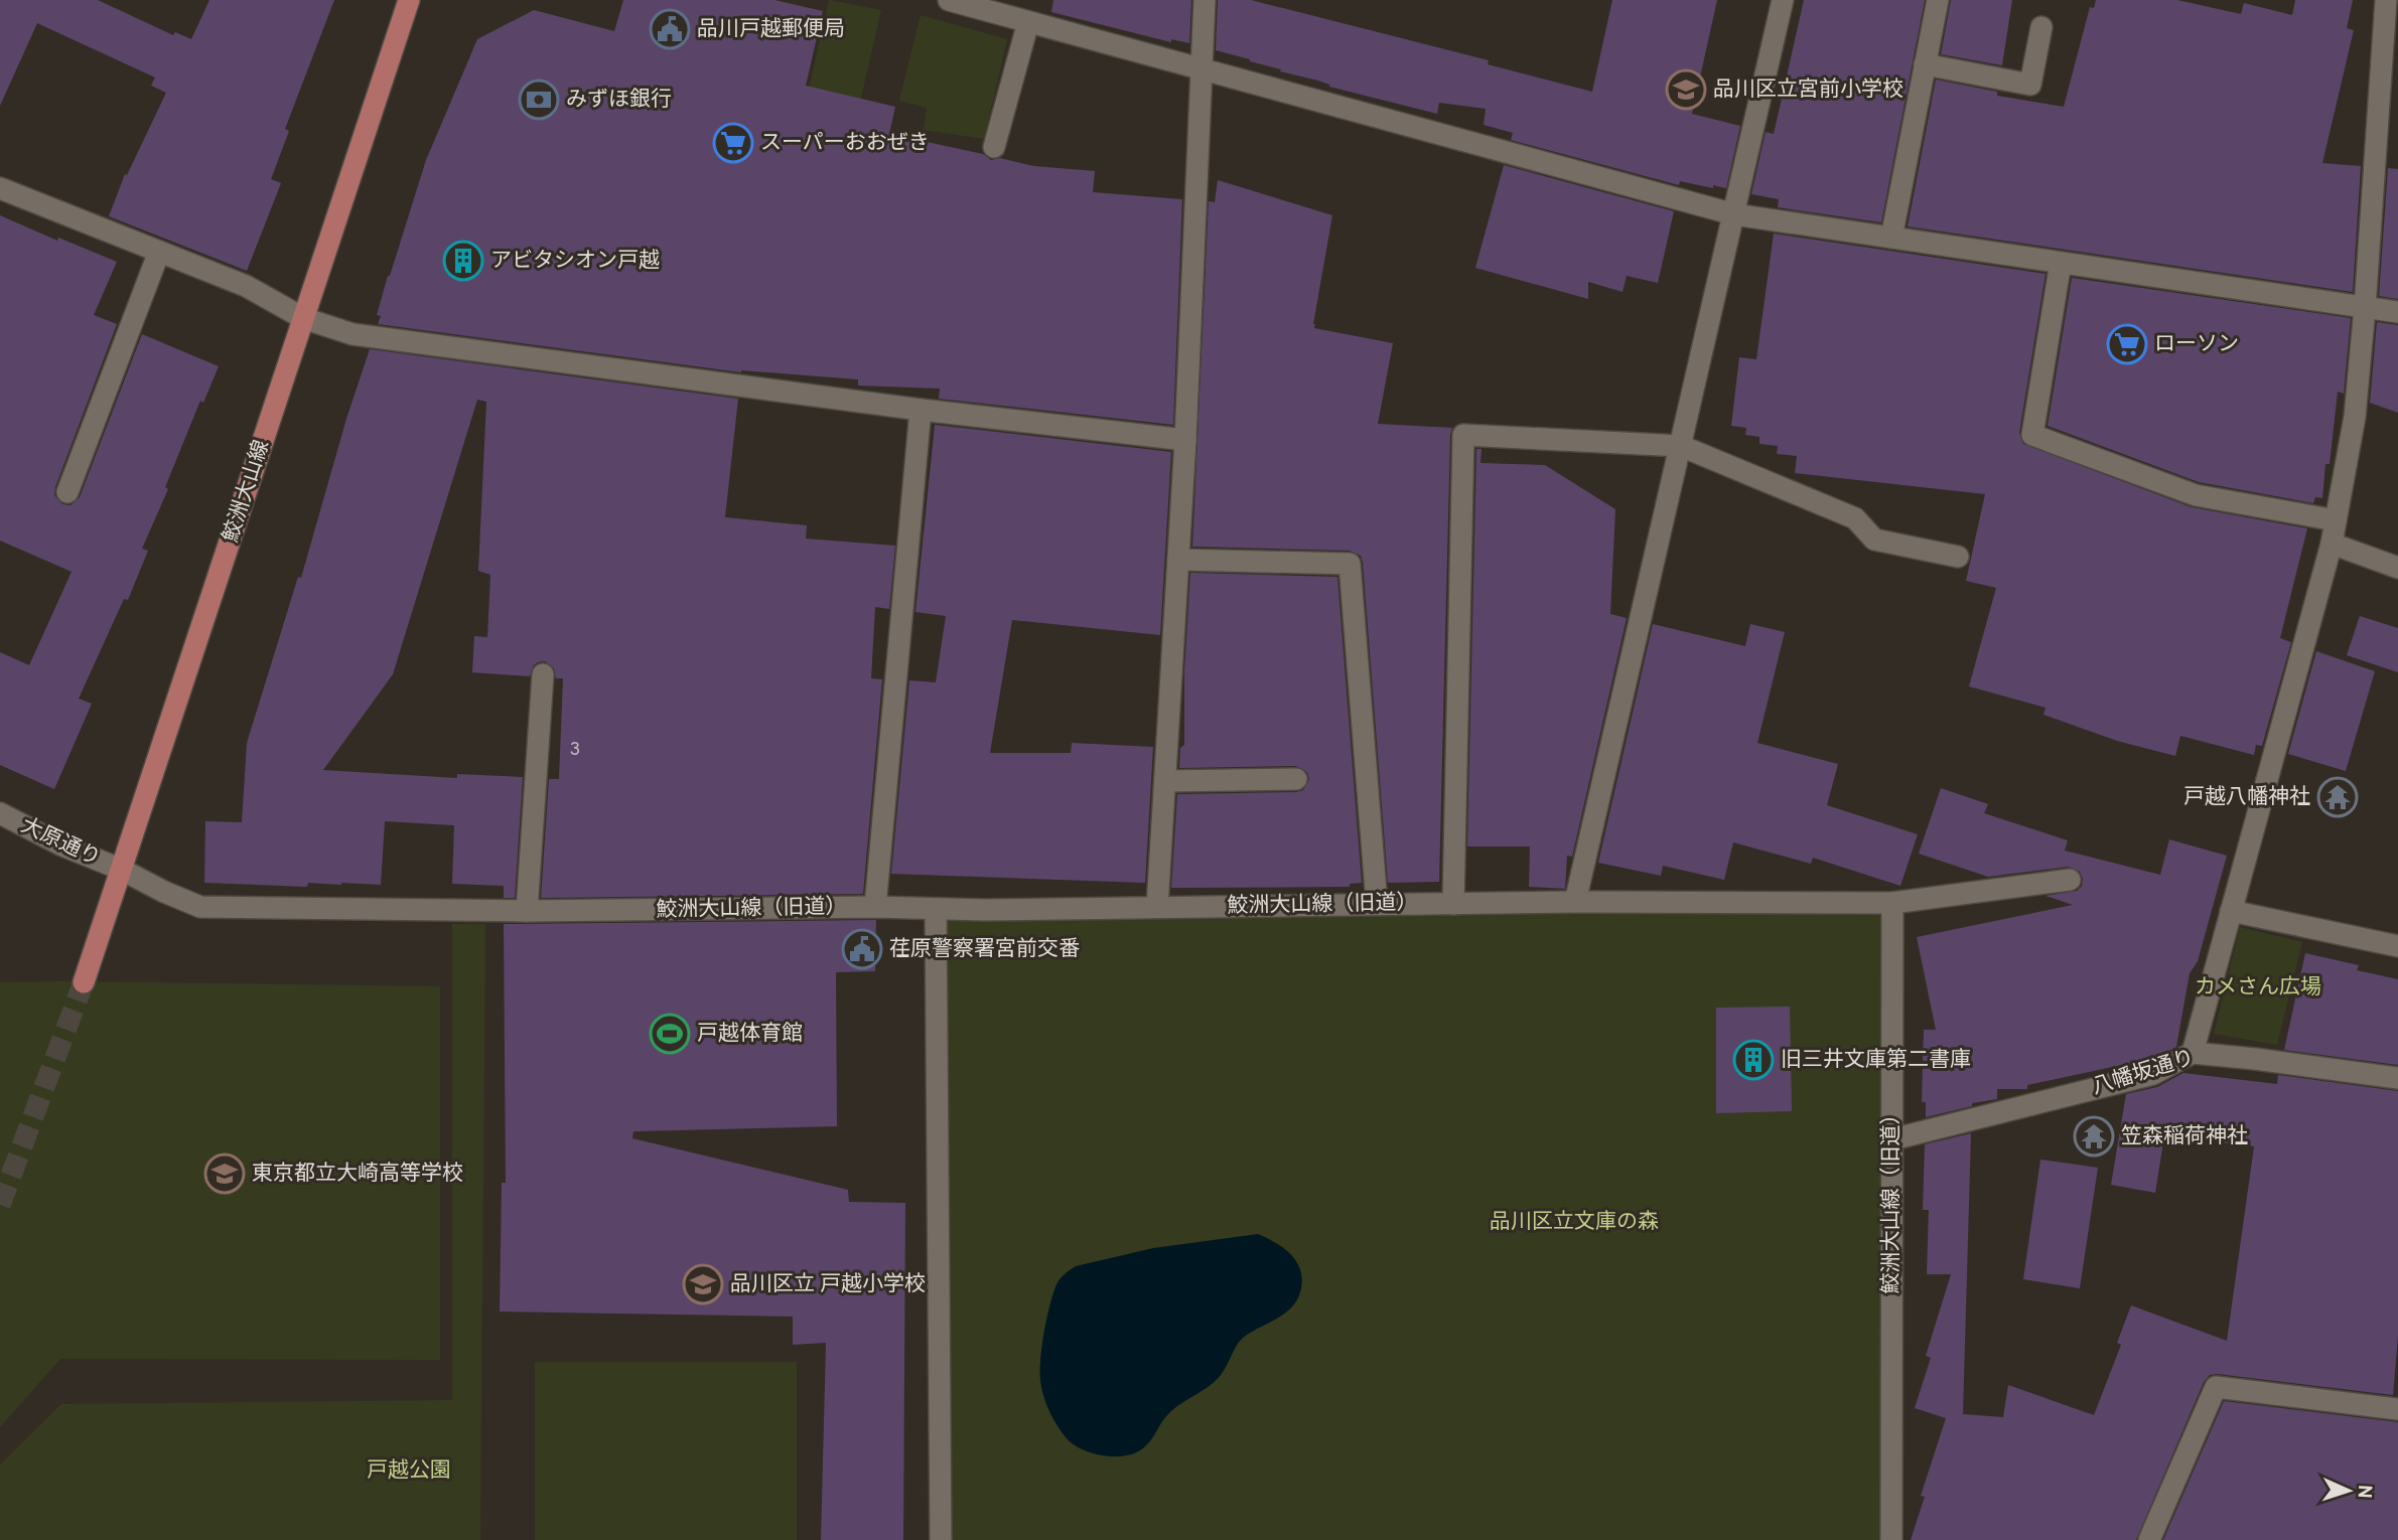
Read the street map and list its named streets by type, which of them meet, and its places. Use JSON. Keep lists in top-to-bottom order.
{
  "streets": {
    "main road": ["鮫洲大山線"],
    "street": ["大原通り", "鮫洲大山線（旧道）", "八幡坂通り"]
  },
  "crossings": [
    ["鮫洲大山線", "大原通り"],
    ["鮫洲大山線", "鮫洲大山線（旧道）"],
    ["大原通り", "鮫洲大山線（旧道）"],
    ["鮫洲大山線（旧道）", "八幡坂通り"]
  ],
  "parks": ["カメさん広場", "品川区立文庫の森", "戸越公園"],
  "places": {
    "public building": ["品川戸越郵便局", "荏原警察署宮前交番"],
    "school or university": ["品川区立宮前小学校", "東京都立大崎高等学校", "品川区立 戸越小学校"],
    "bank": ["みずほ銀行"],
    "supermarket": ["スーパーおおぜき", "ローソン"],
    "building": ["アビタシオン戸越", "旧三井文庫第二書庫"],
    "temple": ["戸越八幡神社", "笠森稲荷神社"],
    "sports": ["戸越体育館"]
  },
  "house_numbers": ["3"],
  "north": "right"
}
